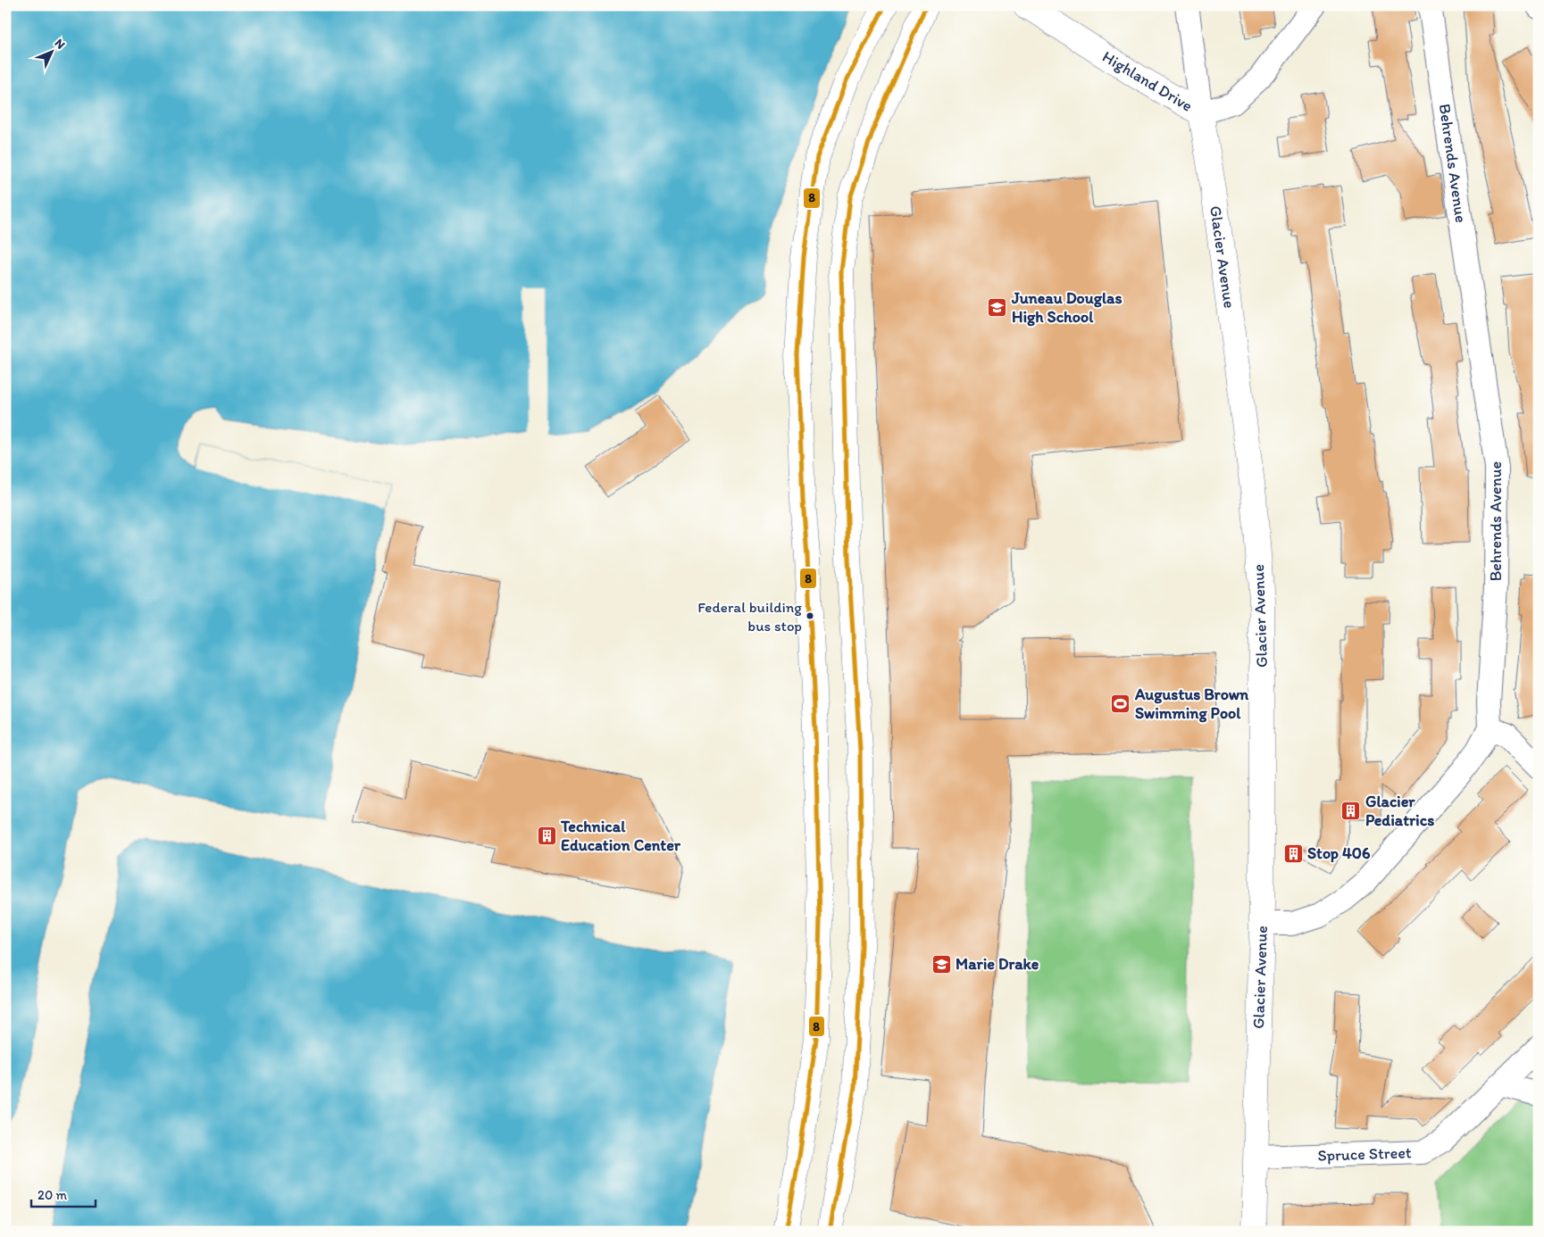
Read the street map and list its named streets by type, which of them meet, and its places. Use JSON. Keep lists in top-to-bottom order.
{
  "streets": {
    "main road": ["Highland Drive", "Glacier Avenue"],
    "street": ["Behrends Avenue", "Spruce Street"]
  },
  "crossings": [
    ["Highland Drive", "Glacier Avenue"],
    ["Glacier Avenue", "Spruce Street"]
  ],
  "places": {
    "school or university": ["Juneau Douglas High School", "Marie Drake"],
    "other": ["Federal building bus stop"],
    "sports": ["Augustus Brown Swimming Pool"],
    "building": ["Glacier Pediatrics", "Technical Education Center", "Stop 406"]
  },
  "lines": ["transit line 8"],
  "scale_bar": "20 m",
  "north": "top right"
}
